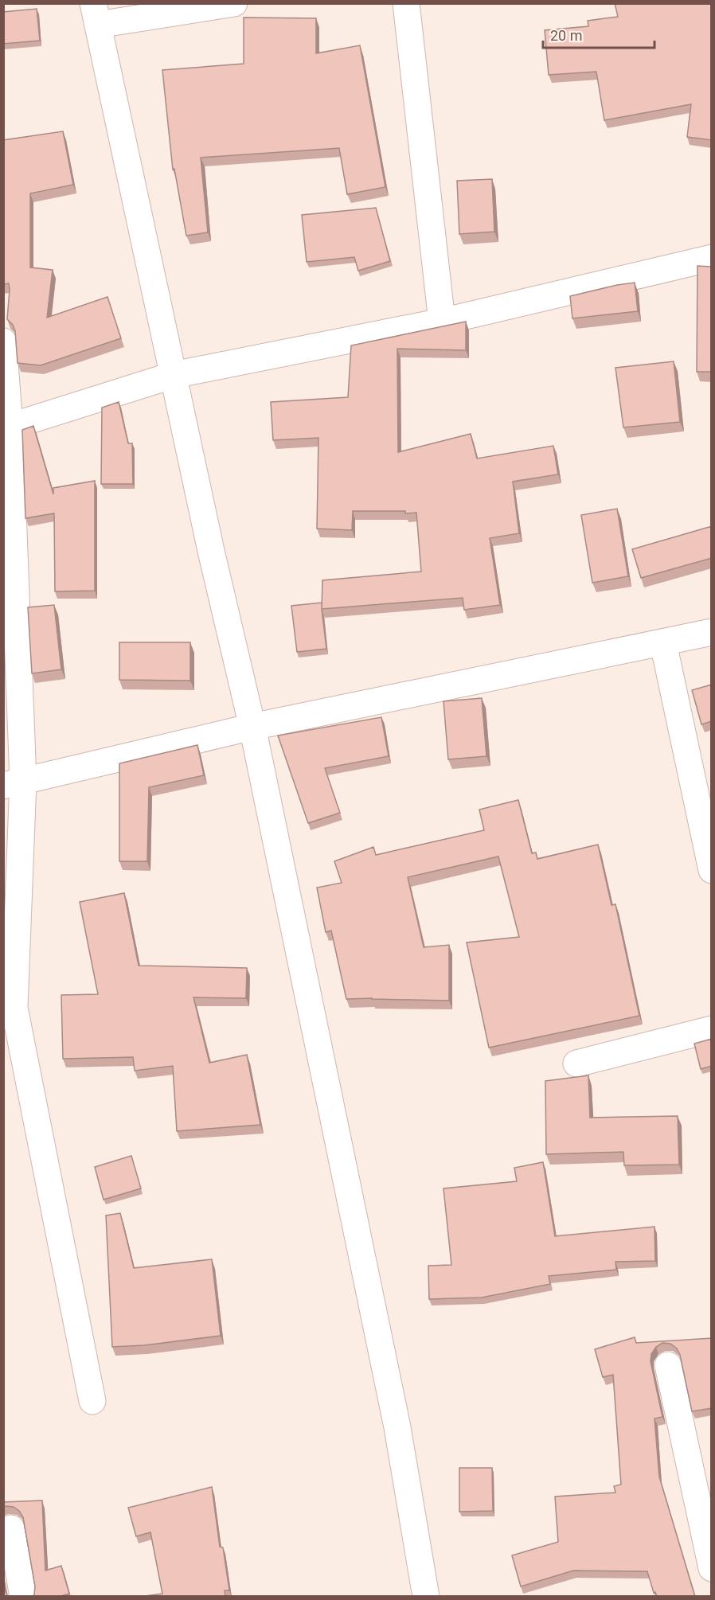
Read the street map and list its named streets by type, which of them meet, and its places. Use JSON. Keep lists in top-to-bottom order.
{
  "scale_bar": "20 m"
}
